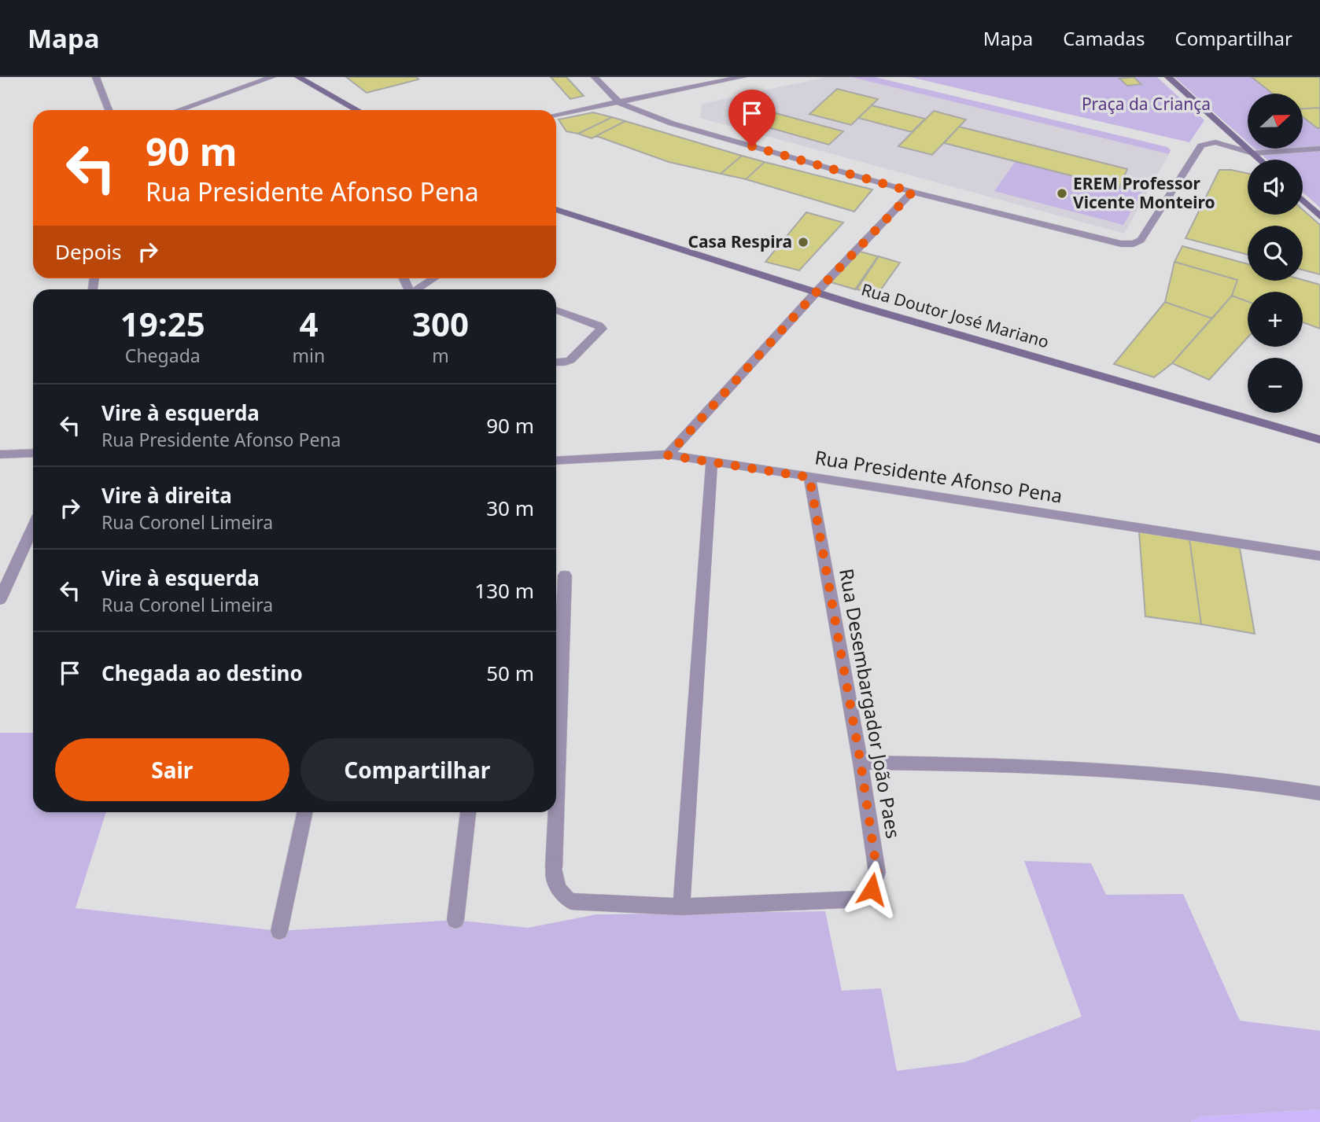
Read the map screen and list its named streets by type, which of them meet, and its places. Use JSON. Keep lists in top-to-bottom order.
{
  "streets": {
    "main road": ["Rua Doutor José Mariano"],
    "street": ["Rua Presidente Afonso Pena", "Rua Desembargador João Paes"]
  },
  "crossings": [
    ["Rua Presidente Afonso Pena", "Rua Desembargador João Paes"]
  ],
  "parks": ["Praça da Criança"],
  "places": ["EREM Professor Vicente Monteiro", "Casa Respira"],
  "north": "right",
  "page": {
    "header": "Mapa",
    "nav": ["Mapa", "Camadas", "Compartilhar"],
    "map_buttons": ["+", "−"],
    "turn": ["90 m", "Rua Presidente Afonso Pena"],
    "then": "Depois",
    "eta": [
      "19:25",
      "Chegada",
      "4",
      "min",
      "300",
      "m"
    ],
    "list": [
      {
        "name": "Vire à esquerda",
        "note": "Rua Presidente Afonso Pena",
        "value": "90 m"
      },
      {
        "name": "Vire à direita",
        "note": "Rua Coronel Limeira",
        "value": "30 m"
      },
      {
        "name": "Vire à esquerda",
        "note": "Rua Coronel Limeira",
        "value": "130 m"
      },
      {
        "name": "Chegada ao destino",
        "value": "50 m"
      }
    ],
    "buttons": ["Sair", "Compartilhar"]
  }
}
